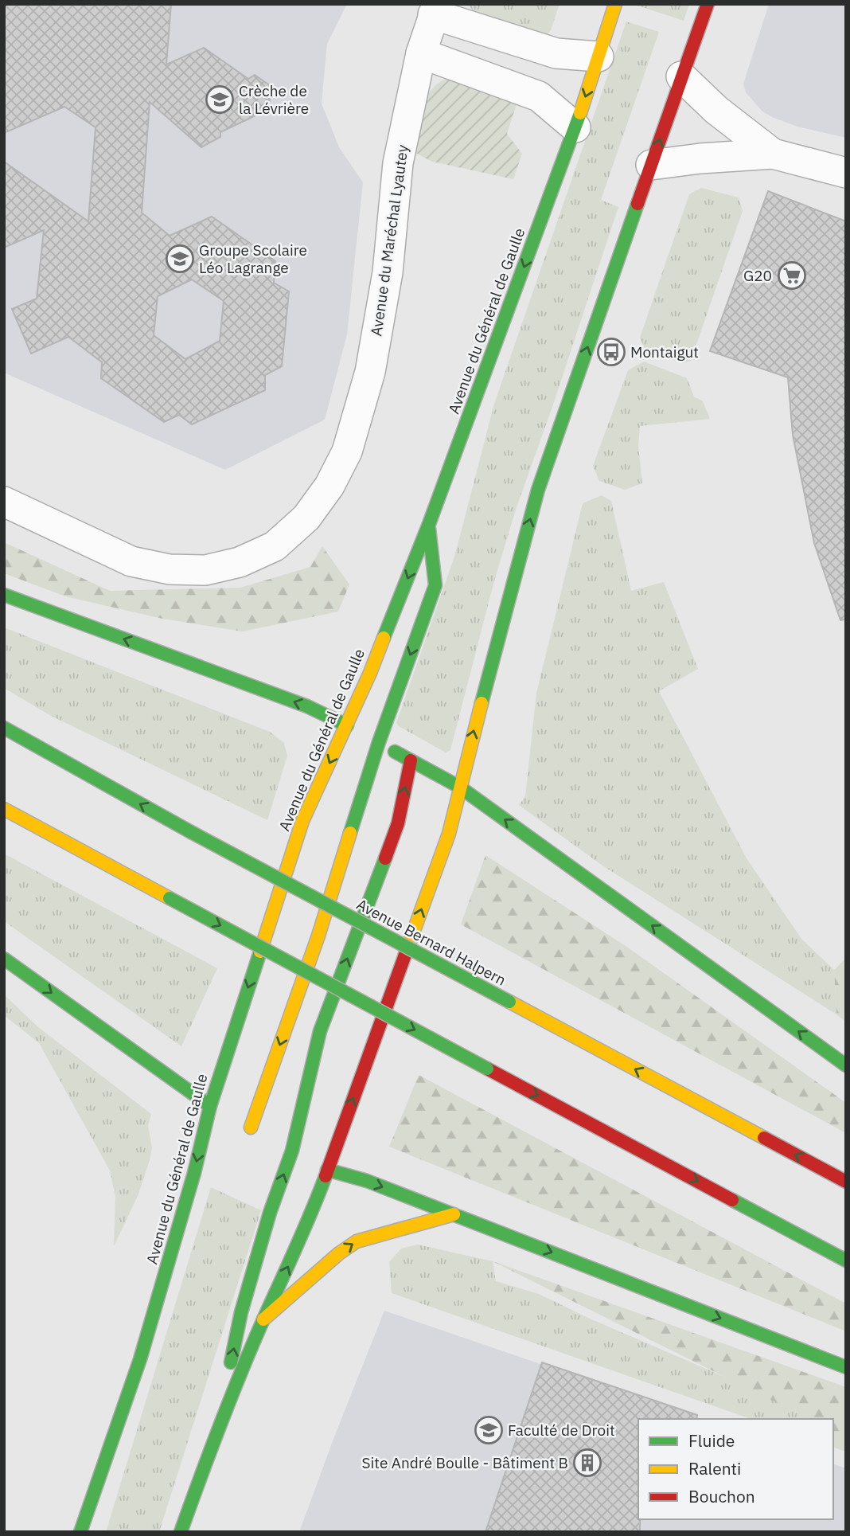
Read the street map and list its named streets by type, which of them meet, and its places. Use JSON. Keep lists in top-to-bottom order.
{
  "streets": {
    "main road": ["Avenue du Général de Gaulle", "Avenue Bernard Halpern"],
    "street": ["Avenue du Maréchal Lyautey"]
  },
  "crossings": [
    ["Avenue du Maréchal Lyautey", "Avenue du Général de Gaulle"]
  ],
  "places": {
    "school or university": ["Crèche de la Lévrière", "Groupe Scolaire Léo Lagrange", "Faculté de Droit"],
    "supermarket": ["G20"],
    "bus stop": ["Montaigut"],
    "building": ["Site André Boulle - Bâtiment B"]
  },
  "legend": ["Fluide", "Ralenti", "Bouchon"]
}
